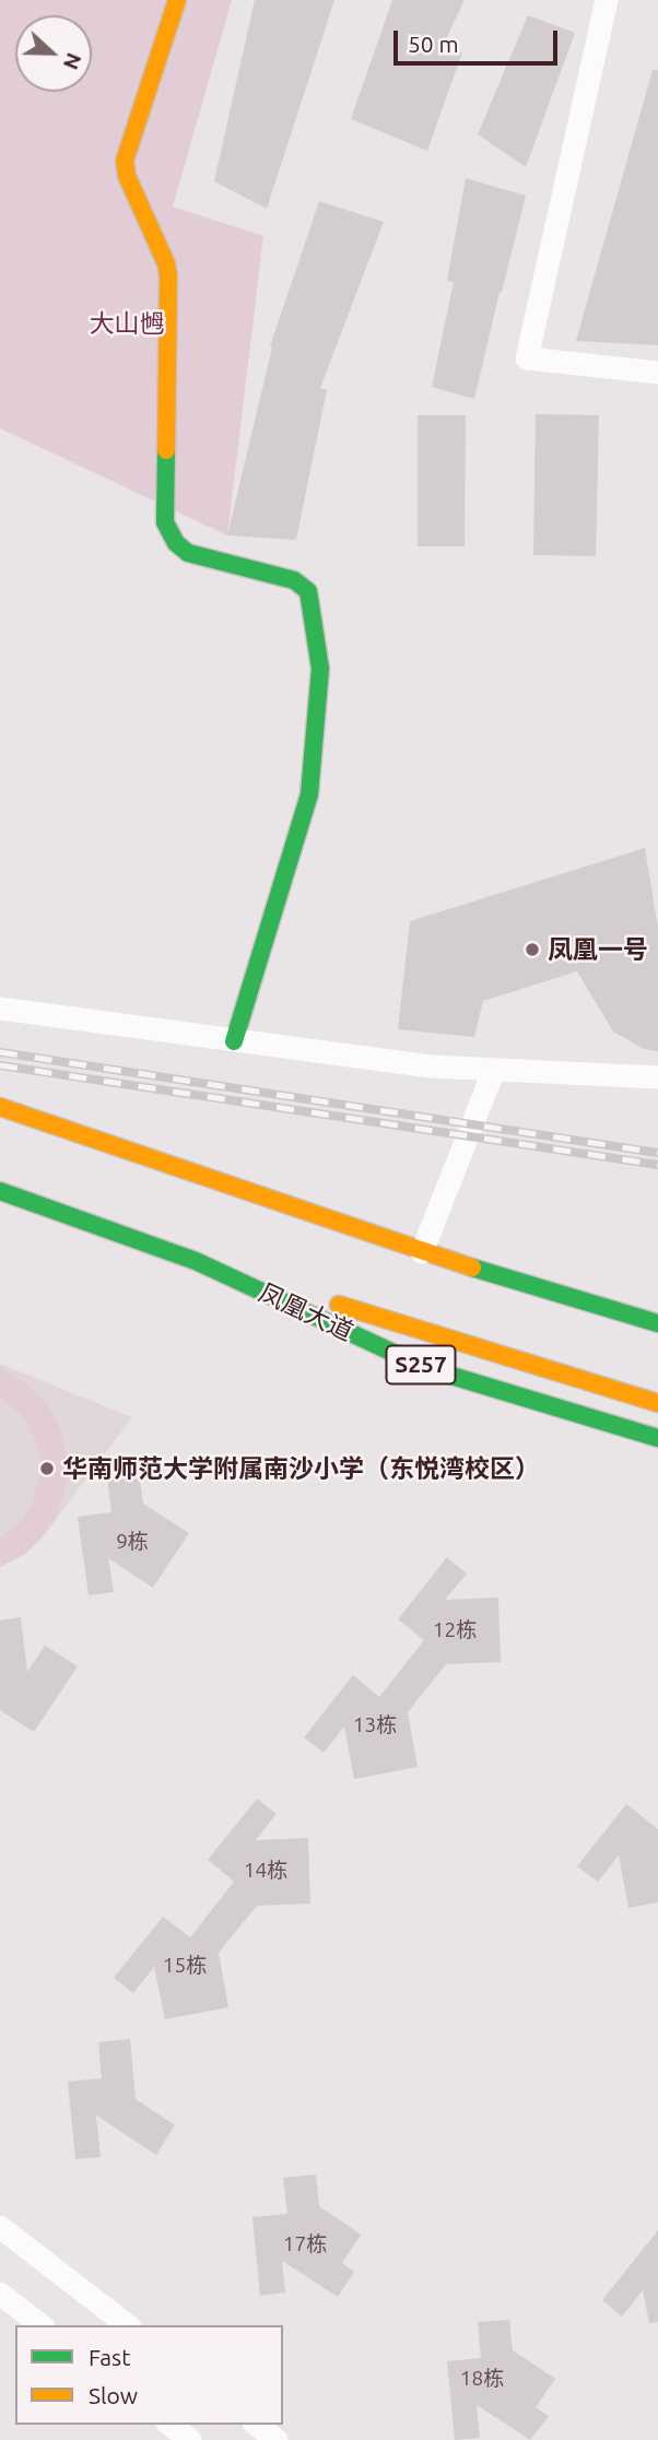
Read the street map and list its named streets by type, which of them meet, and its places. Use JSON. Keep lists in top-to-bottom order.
{
  "streets": {
    "main road": ["凤凰大道", "S257"]
  },
  "crossings": [
    ["凤凰大道", "S257"]
  ],
  "parks": ["大山乸"],
  "places": ["凤凰一号", "华南师范大学附属南沙小学（东悦湾校区）"],
  "house_numbers": [
    "9栋",
    "12栋",
    "13栋",
    "14栋",
    "15栋",
    "17栋",
    "18栋"
  ],
  "legend": ["Fast", "Slow"],
  "scale_bar": "50 m",
  "north": "right"
}
